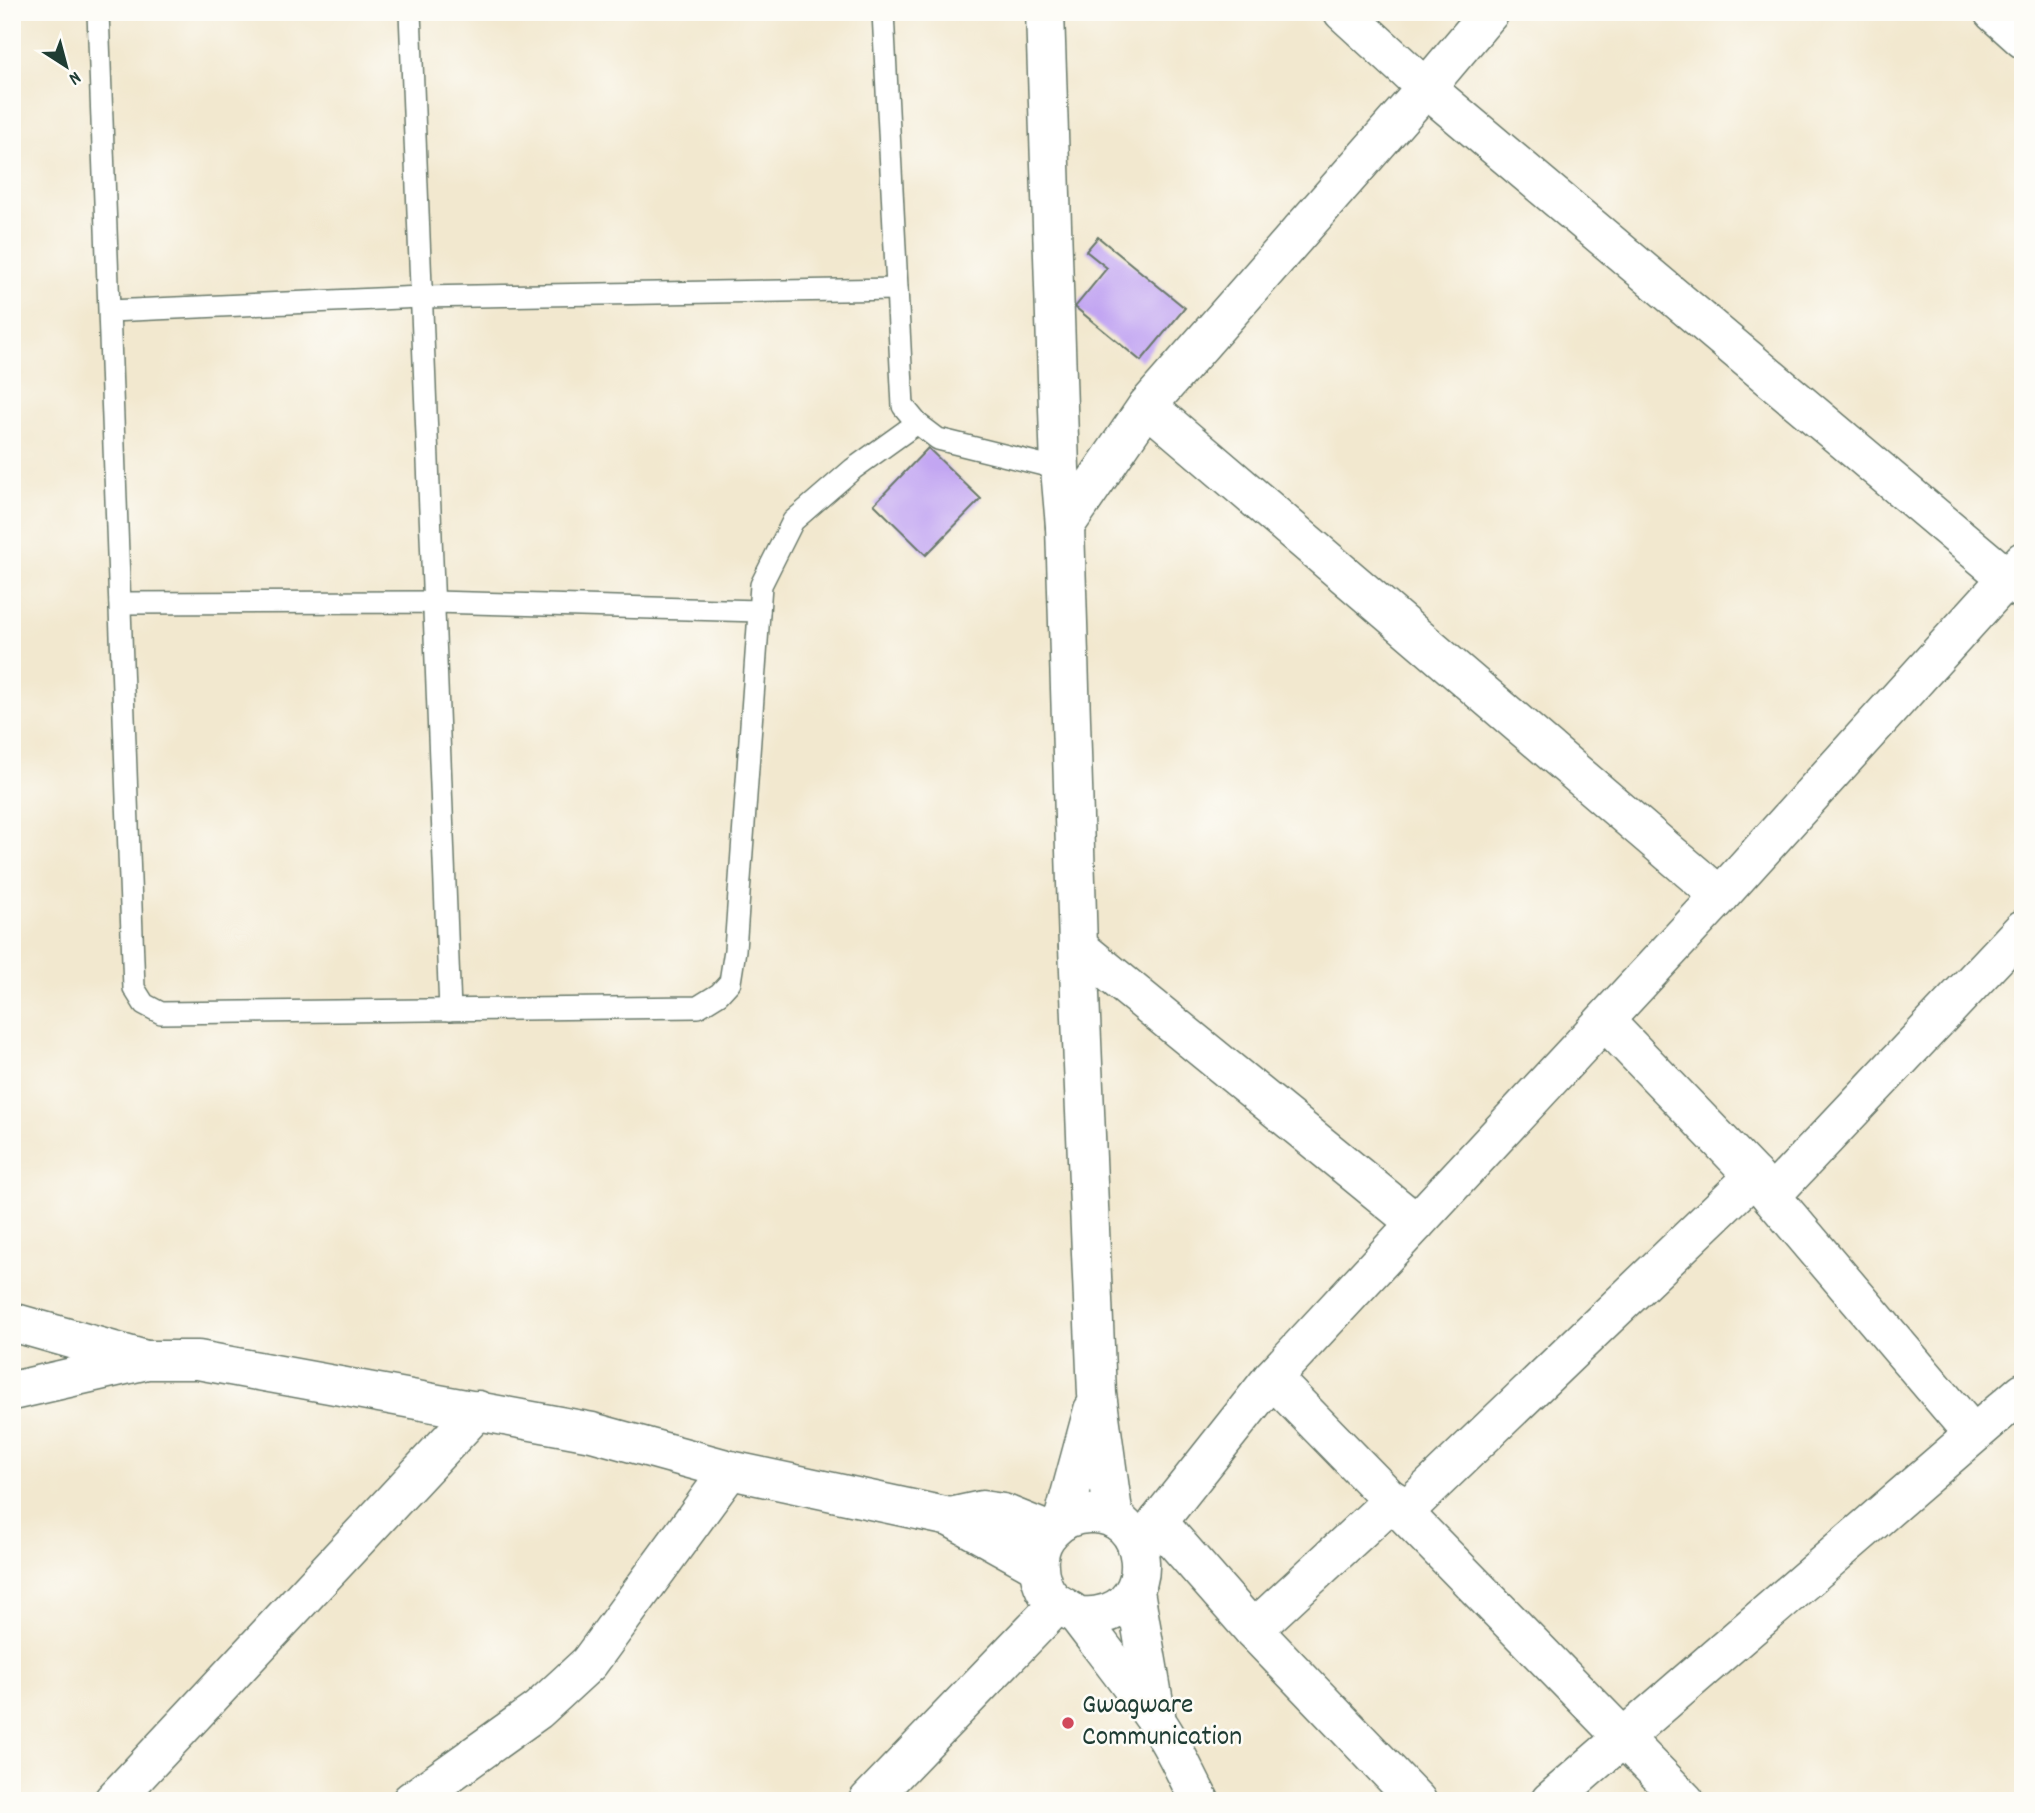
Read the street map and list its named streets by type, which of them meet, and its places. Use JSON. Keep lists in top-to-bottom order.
{
  "places": ["Gwagware Communication"],
  "north": "bottom right"
}
